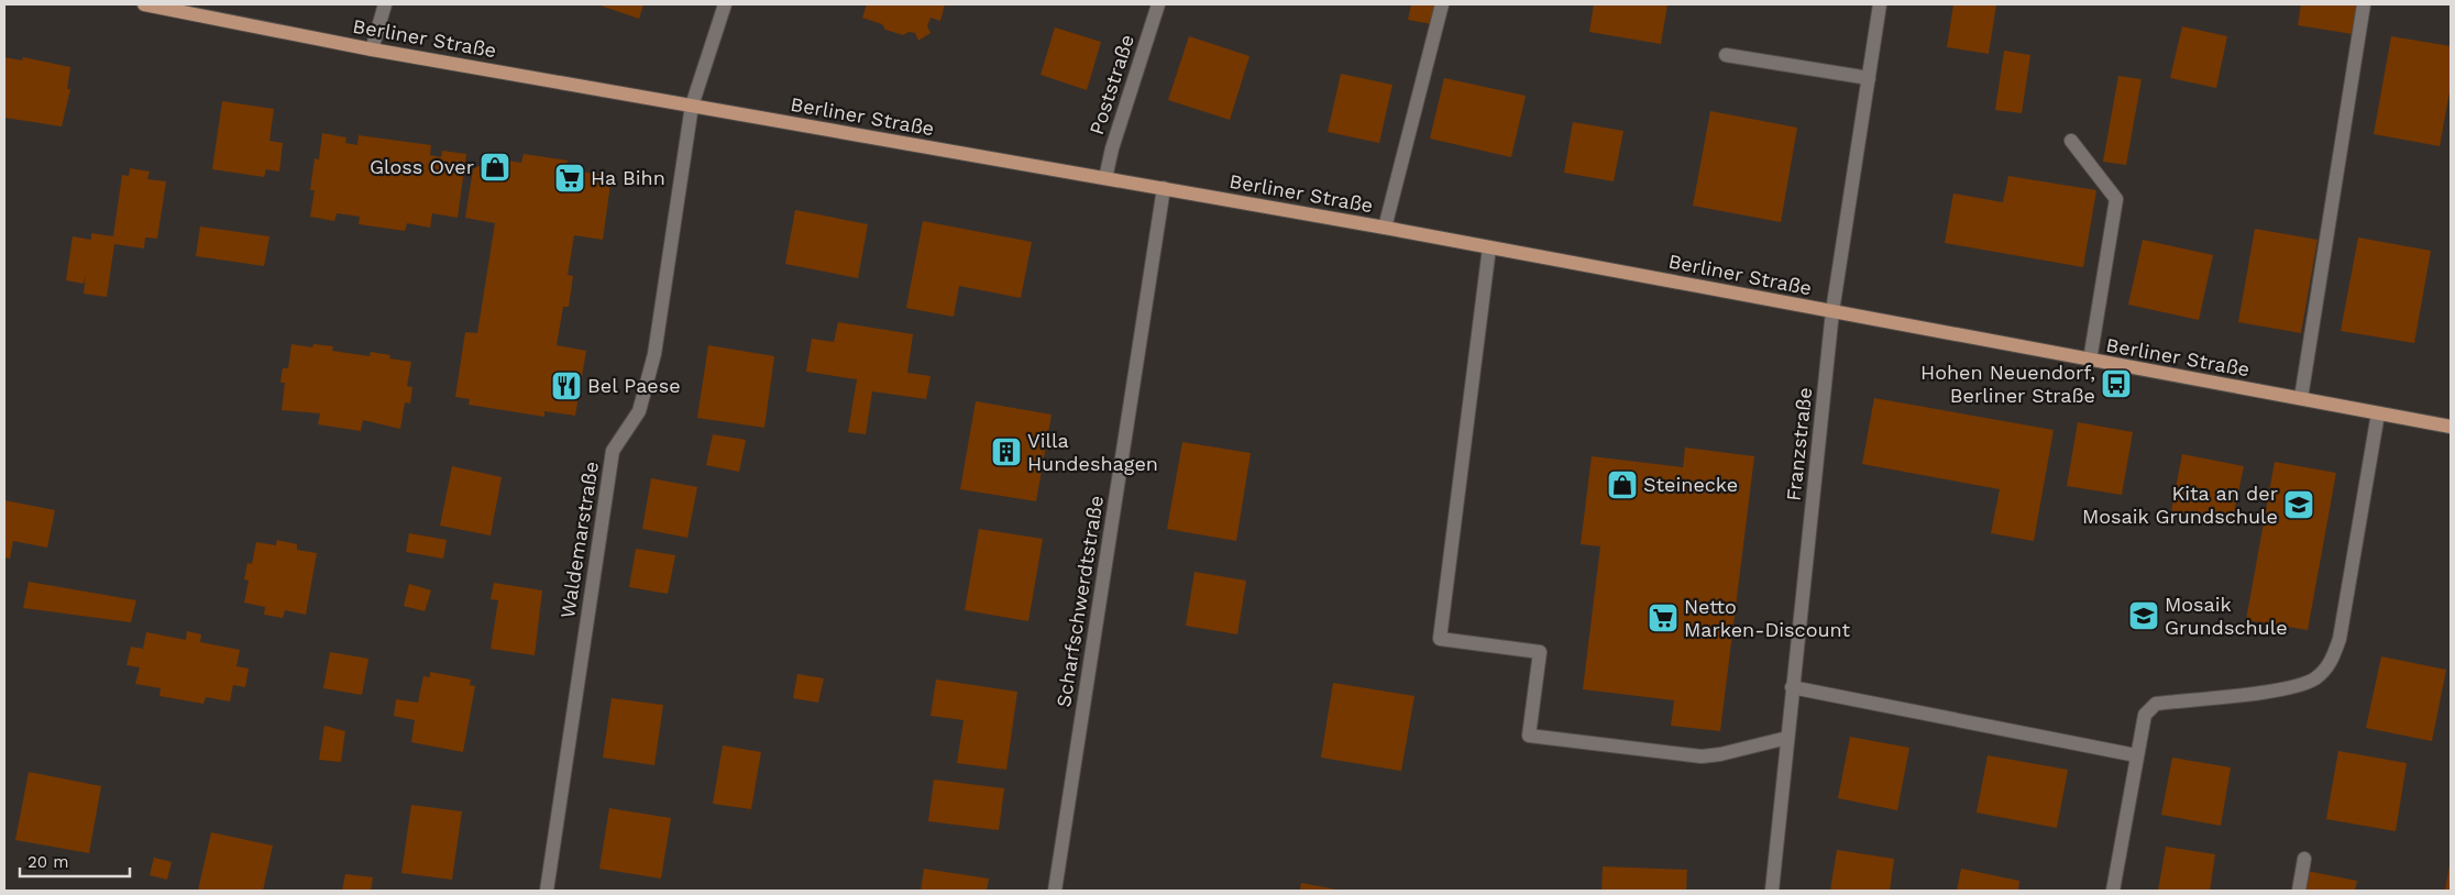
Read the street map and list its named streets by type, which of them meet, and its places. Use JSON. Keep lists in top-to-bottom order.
{
  "streets": {
    "main road": ["Berliner Straße"],
    "street": [
      "Poststraße",
      "Franzstraße",
      "Waldemarstraße",
      "Scharfschwerdtstraße"
    ]
  },
  "crossings": [
    ["Berliner Straße", "Poststraße"],
    ["Berliner Straße", "Franzstraße"],
    ["Berliner Straße", "Waldemarstraße"],
    ["Berliner Straße", "Scharfschwerdtstraße"]
  ],
  "places": {
    "shop": ["Gloss Over", "Steinecke"],
    "supermarket": ["Ha Bihn", "Netto Marken-Discount"],
    "bus stop": ["Hohen Neuendorf, Berliner Straße"],
    "restaurant": ["Bel Paese"],
    "building": ["Villa Hundeshagen"],
    "school or university": ["Kita an der Mosaik Grundschule", "Mosaik Grundschule"]
  },
  "scale_bar": "20 m"
}
